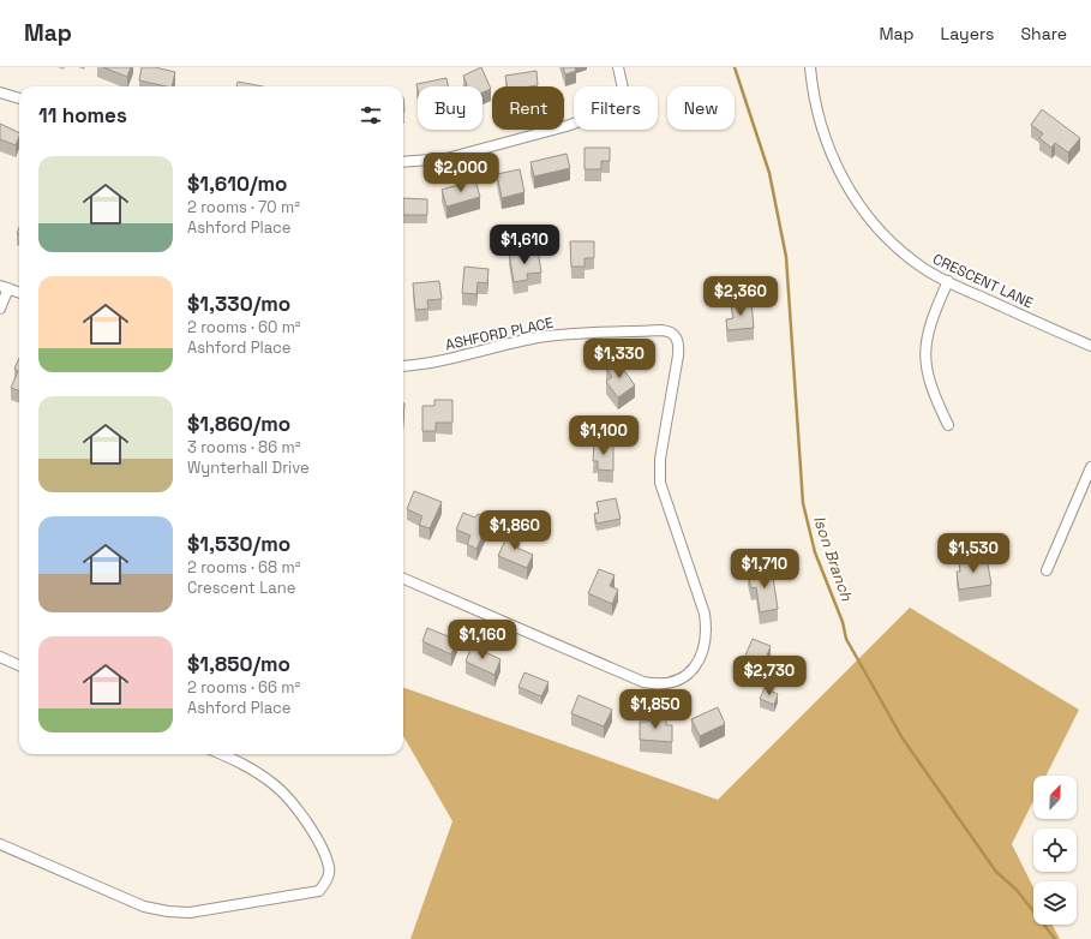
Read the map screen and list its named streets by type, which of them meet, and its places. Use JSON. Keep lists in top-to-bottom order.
{
  "streets": {
    "street": ["CRESCENT LANE", "ASHFORD PLACE"]
  },
  "water": ["Ison Branch"],
  "north": "top right",
  "page": {
    "header": "Map",
    "nav": ["Map", "Layers", "Share"],
    "chip": [
      "Buy",
      "Rent",
      "Filters",
      "New"
    ],
    "heading": "11 homes",
    "list": [
      {
        "name": "$1,610/mo",
        "note": "2 rooms · 70 m² · Ashford Place"
      },
      {
        "name": "$1,330/mo",
        "note": "2 rooms · 60 m² · Ashford Place"
      },
      {
        "name": "$1,860/mo",
        "note": "3 rooms · 86 m² · Wynterhall Drive"
      },
      {
        "name": "$1,530/mo",
        "note": "2 rooms · 68 m² · Crescent Lane"
      },
      {
        "name": "$1,850/mo",
        "note": "2 rooms · 66 m² · Ashford Place"
      }
    ],
    "price": [
      "$2,000",
      "$1,610",
      "$2,360",
      "$1,330",
      "$1,100",
      "$1,860",
      "$1,530",
      "$1,710",
      "$1,160",
      "$2,730",
      "$1,850"
    ]
  }
}
